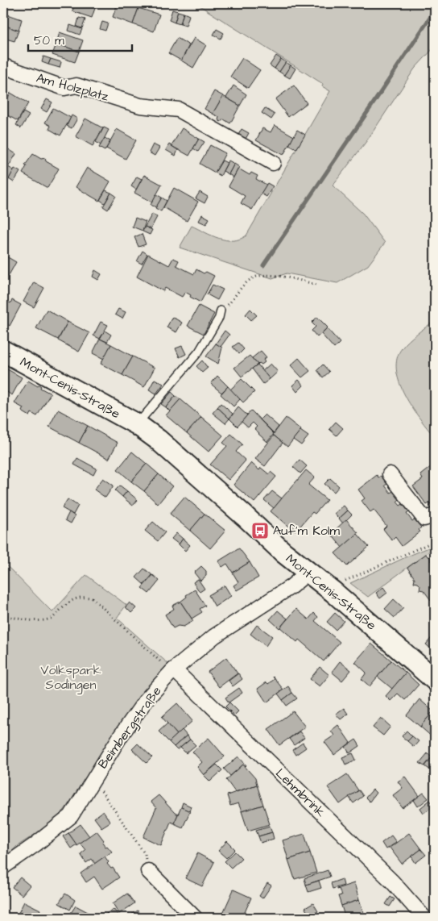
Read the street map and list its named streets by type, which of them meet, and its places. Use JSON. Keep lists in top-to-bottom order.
{
  "streets": {
    "main road": ["Mont-Cenis-Straße"],
    "street": ["Am Holzplatz", "Beimbergstraße", "Lehmbrink"]
  },
  "crossings": [
    ["Mont-Cenis-Straße", "Beimbergstraße"],
    ["Beimbergstraße", "Lehmbrink"]
  ],
  "parks": ["Volkspark Sodingen"],
  "places": {
    "bus stop": ["Auf'm Kolm"]
  },
  "scale_bar": "50 m"
}
